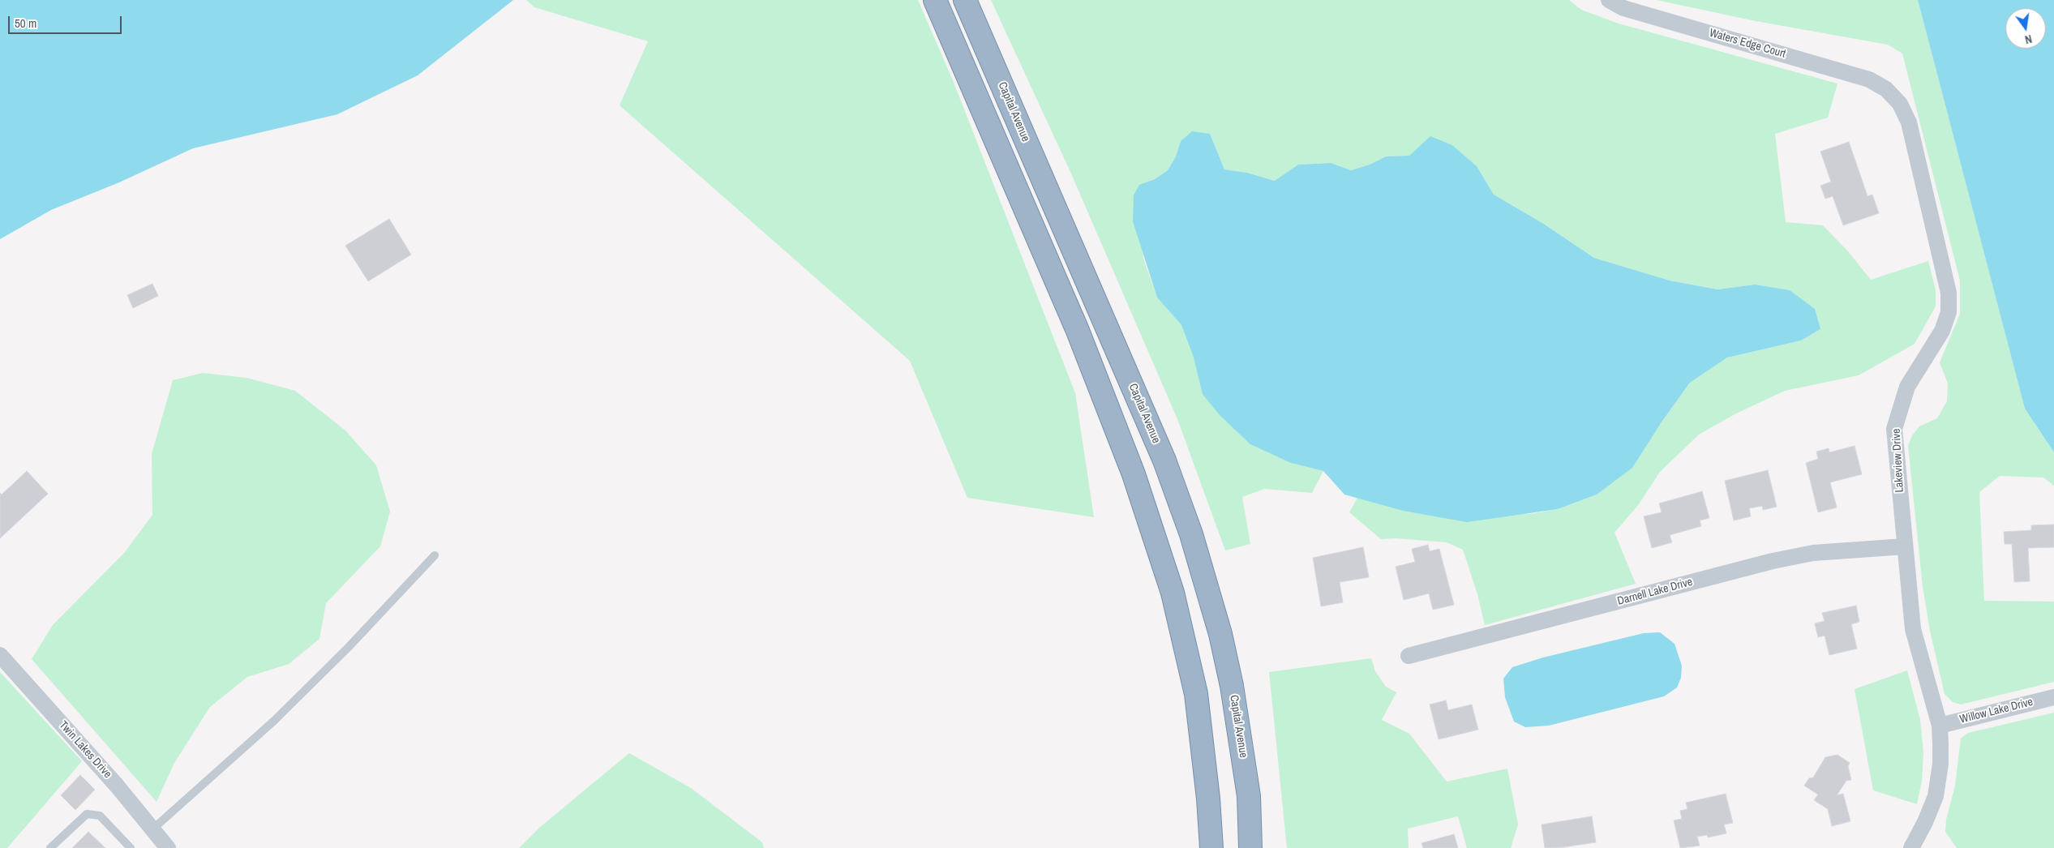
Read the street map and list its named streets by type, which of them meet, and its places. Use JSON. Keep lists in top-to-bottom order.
{
  "streets": {
    "highway": ["Capital Avenue"],
    "street": [
      "Waters Edge Court",
      "Lakeview Drive",
      "Darnell Lake Drive",
      "Willow Lake Drive",
      "Twin Lakes Drive"
    ]
  },
  "crossings": [
    ["Waters Edge Court", "Lakeview Drive"],
    ["Lakeview Drive", "Darnell Lake Drive"],
    ["Lakeview Drive", "Willow Lake Drive"]
  ],
  "scale_bar": "50 m",
  "north": "bottom"
}
